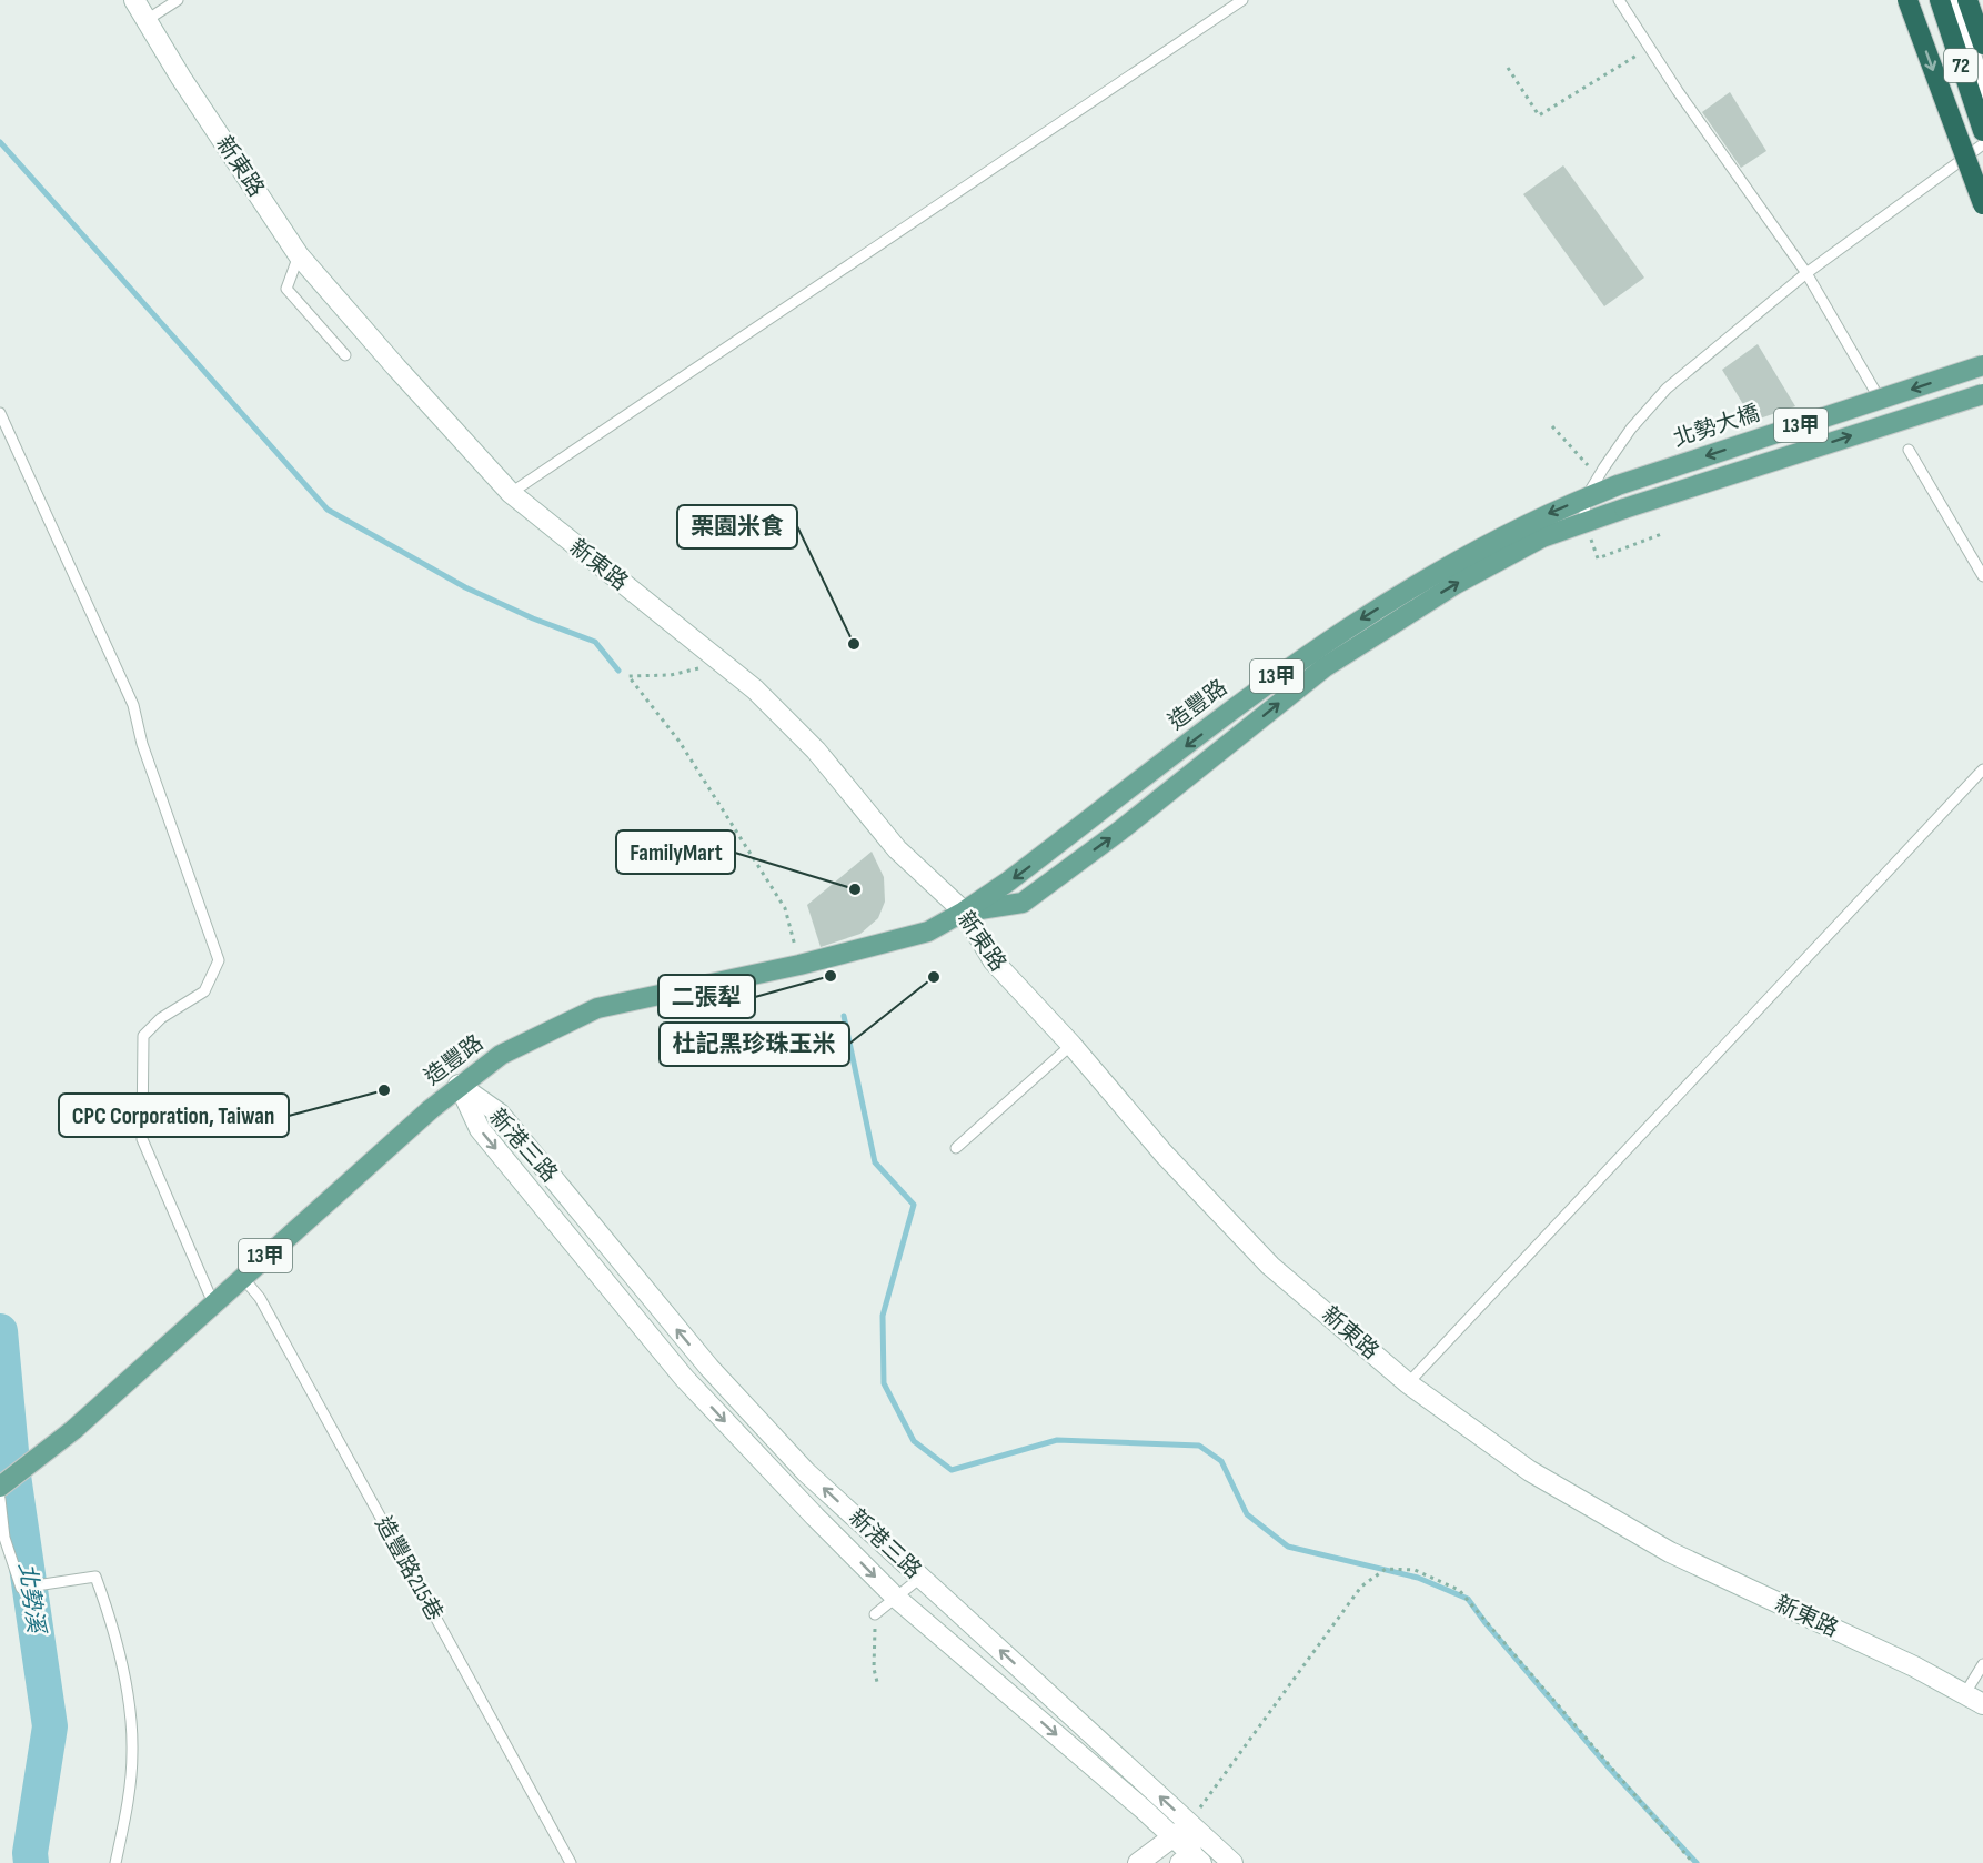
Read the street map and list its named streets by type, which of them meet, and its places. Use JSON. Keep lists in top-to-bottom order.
{
  "streets": {
    "highway": ["72"],
    "main road": [
      "新東路",
      "13甲",
      "北勢大橋",
      "造豐路",
      "新港三路"
    ],
    "lane": ["造豐路215巷"]
  },
  "crossings": [
    ["新東路", "造豐路"],
    ["北勢大橋", "造豐路"],
    ["造豐路", "新港三路"],
    ["造豐路", "造豐路215巷"]
  ],
  "one_way": ["北勢大橋"],
  "water": ["北勢溪"],
  "places": [
    "栗園米食",
    "FamilyMart",
    "二張犁",
    "杜記黑珍珠玉米",
    "CPC Corporation, Taiwan"
  ]
}
